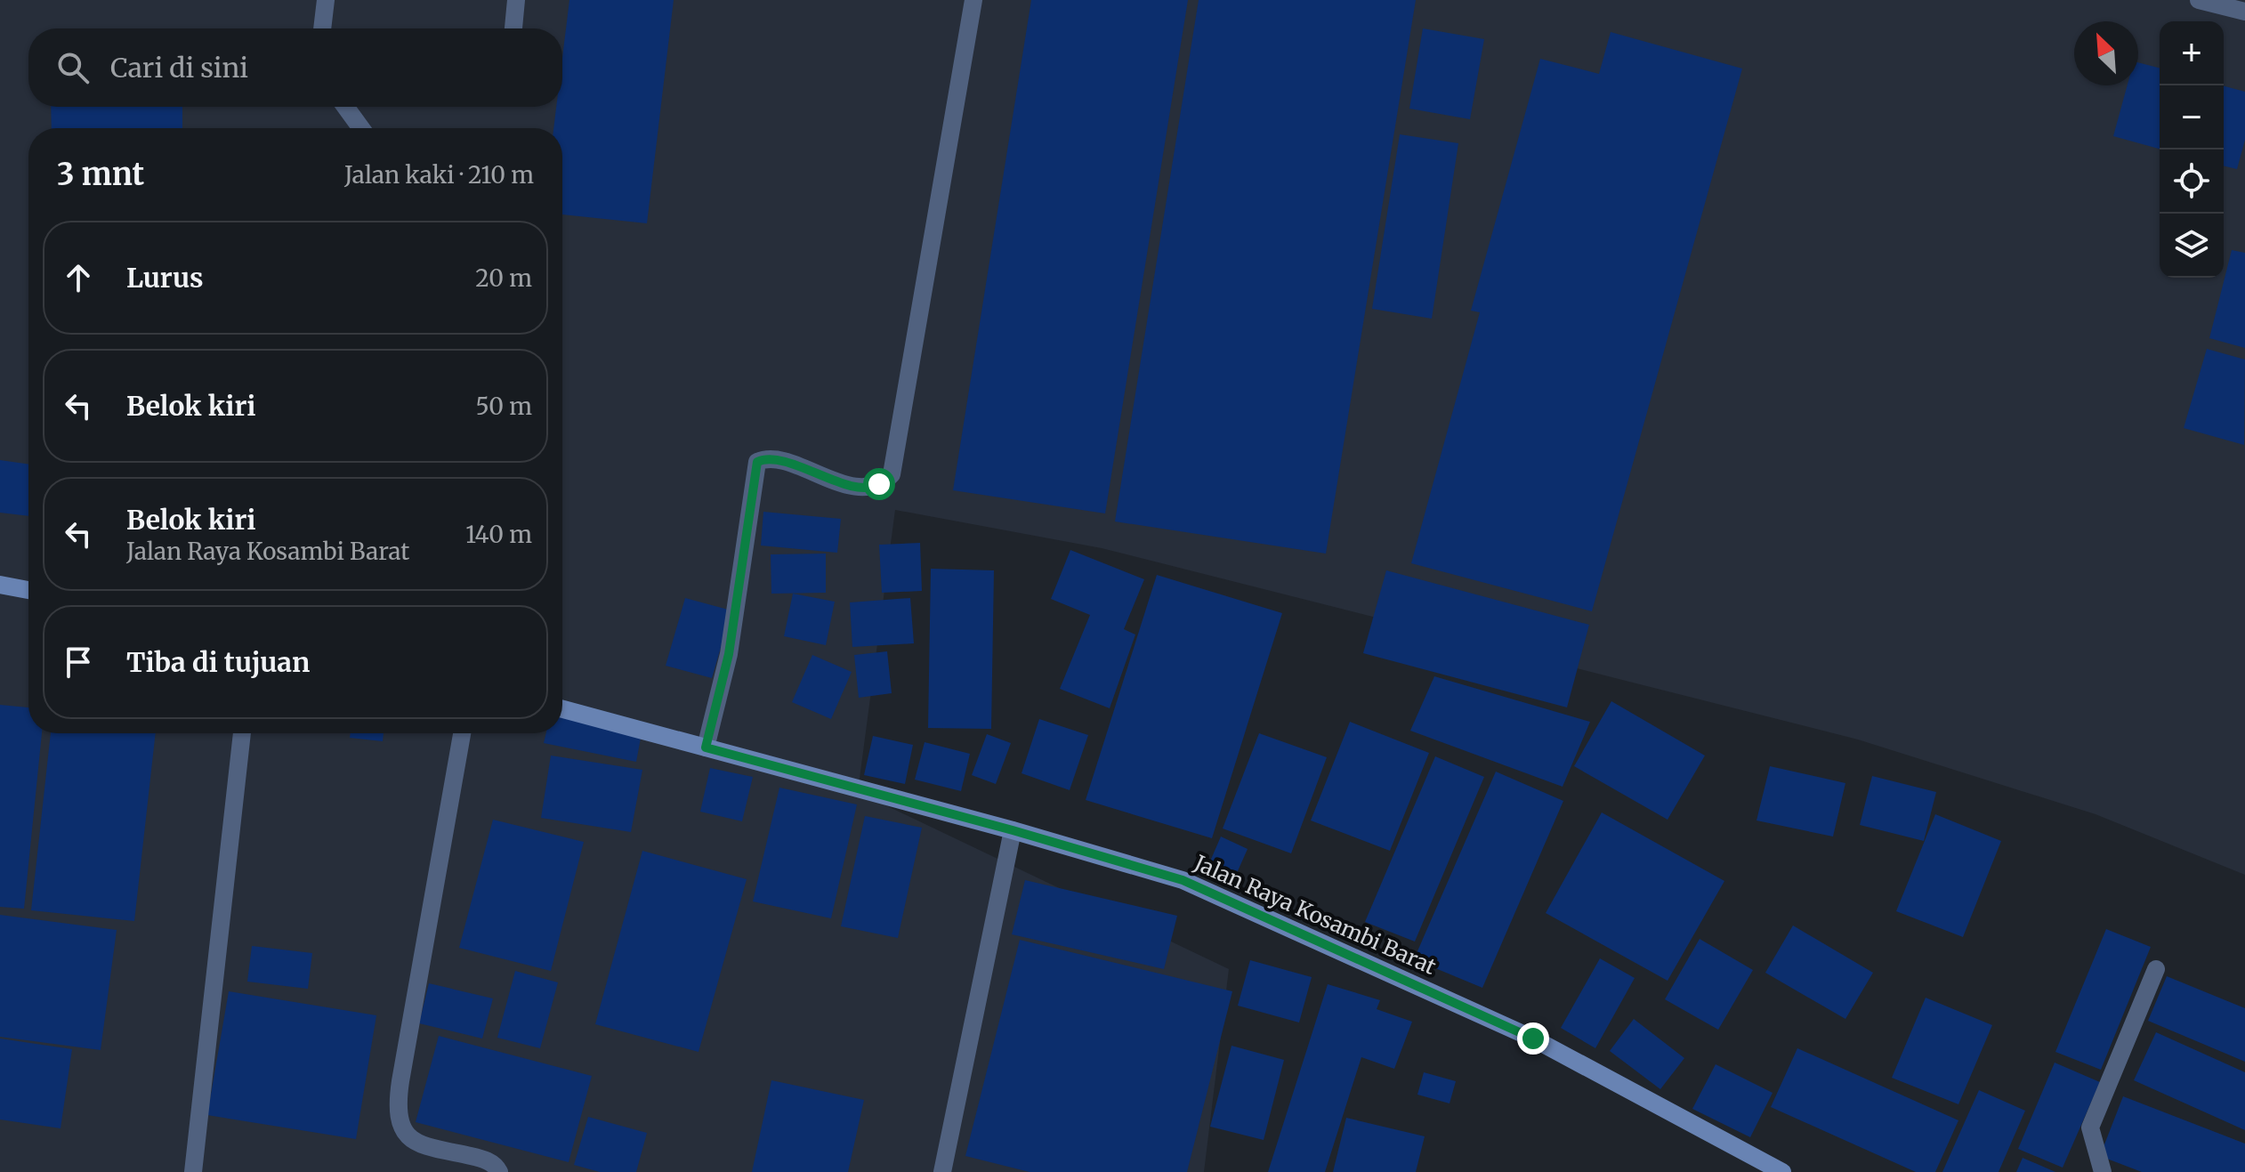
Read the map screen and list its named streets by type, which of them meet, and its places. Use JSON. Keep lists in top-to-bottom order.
{
  "streets": {
    "main road": ["Jalan Raya Kosambi Barat"]
  },
  "north": "top left",
  "page": {
    "map_buttons": ["+", "−"],
    "search": "Cari di sini",
    "heading": ["3 mnt", "Jalan kaki · 210 m"],
    "list": [
      ["Lurus", "20 m"],
      ["Belok kiri", "50 m"],
      ["Belok kiri", "Jalan Raya Kosambi Barat", "140 m"],
      "Tiba di tujuan"
    ]
  }
}
